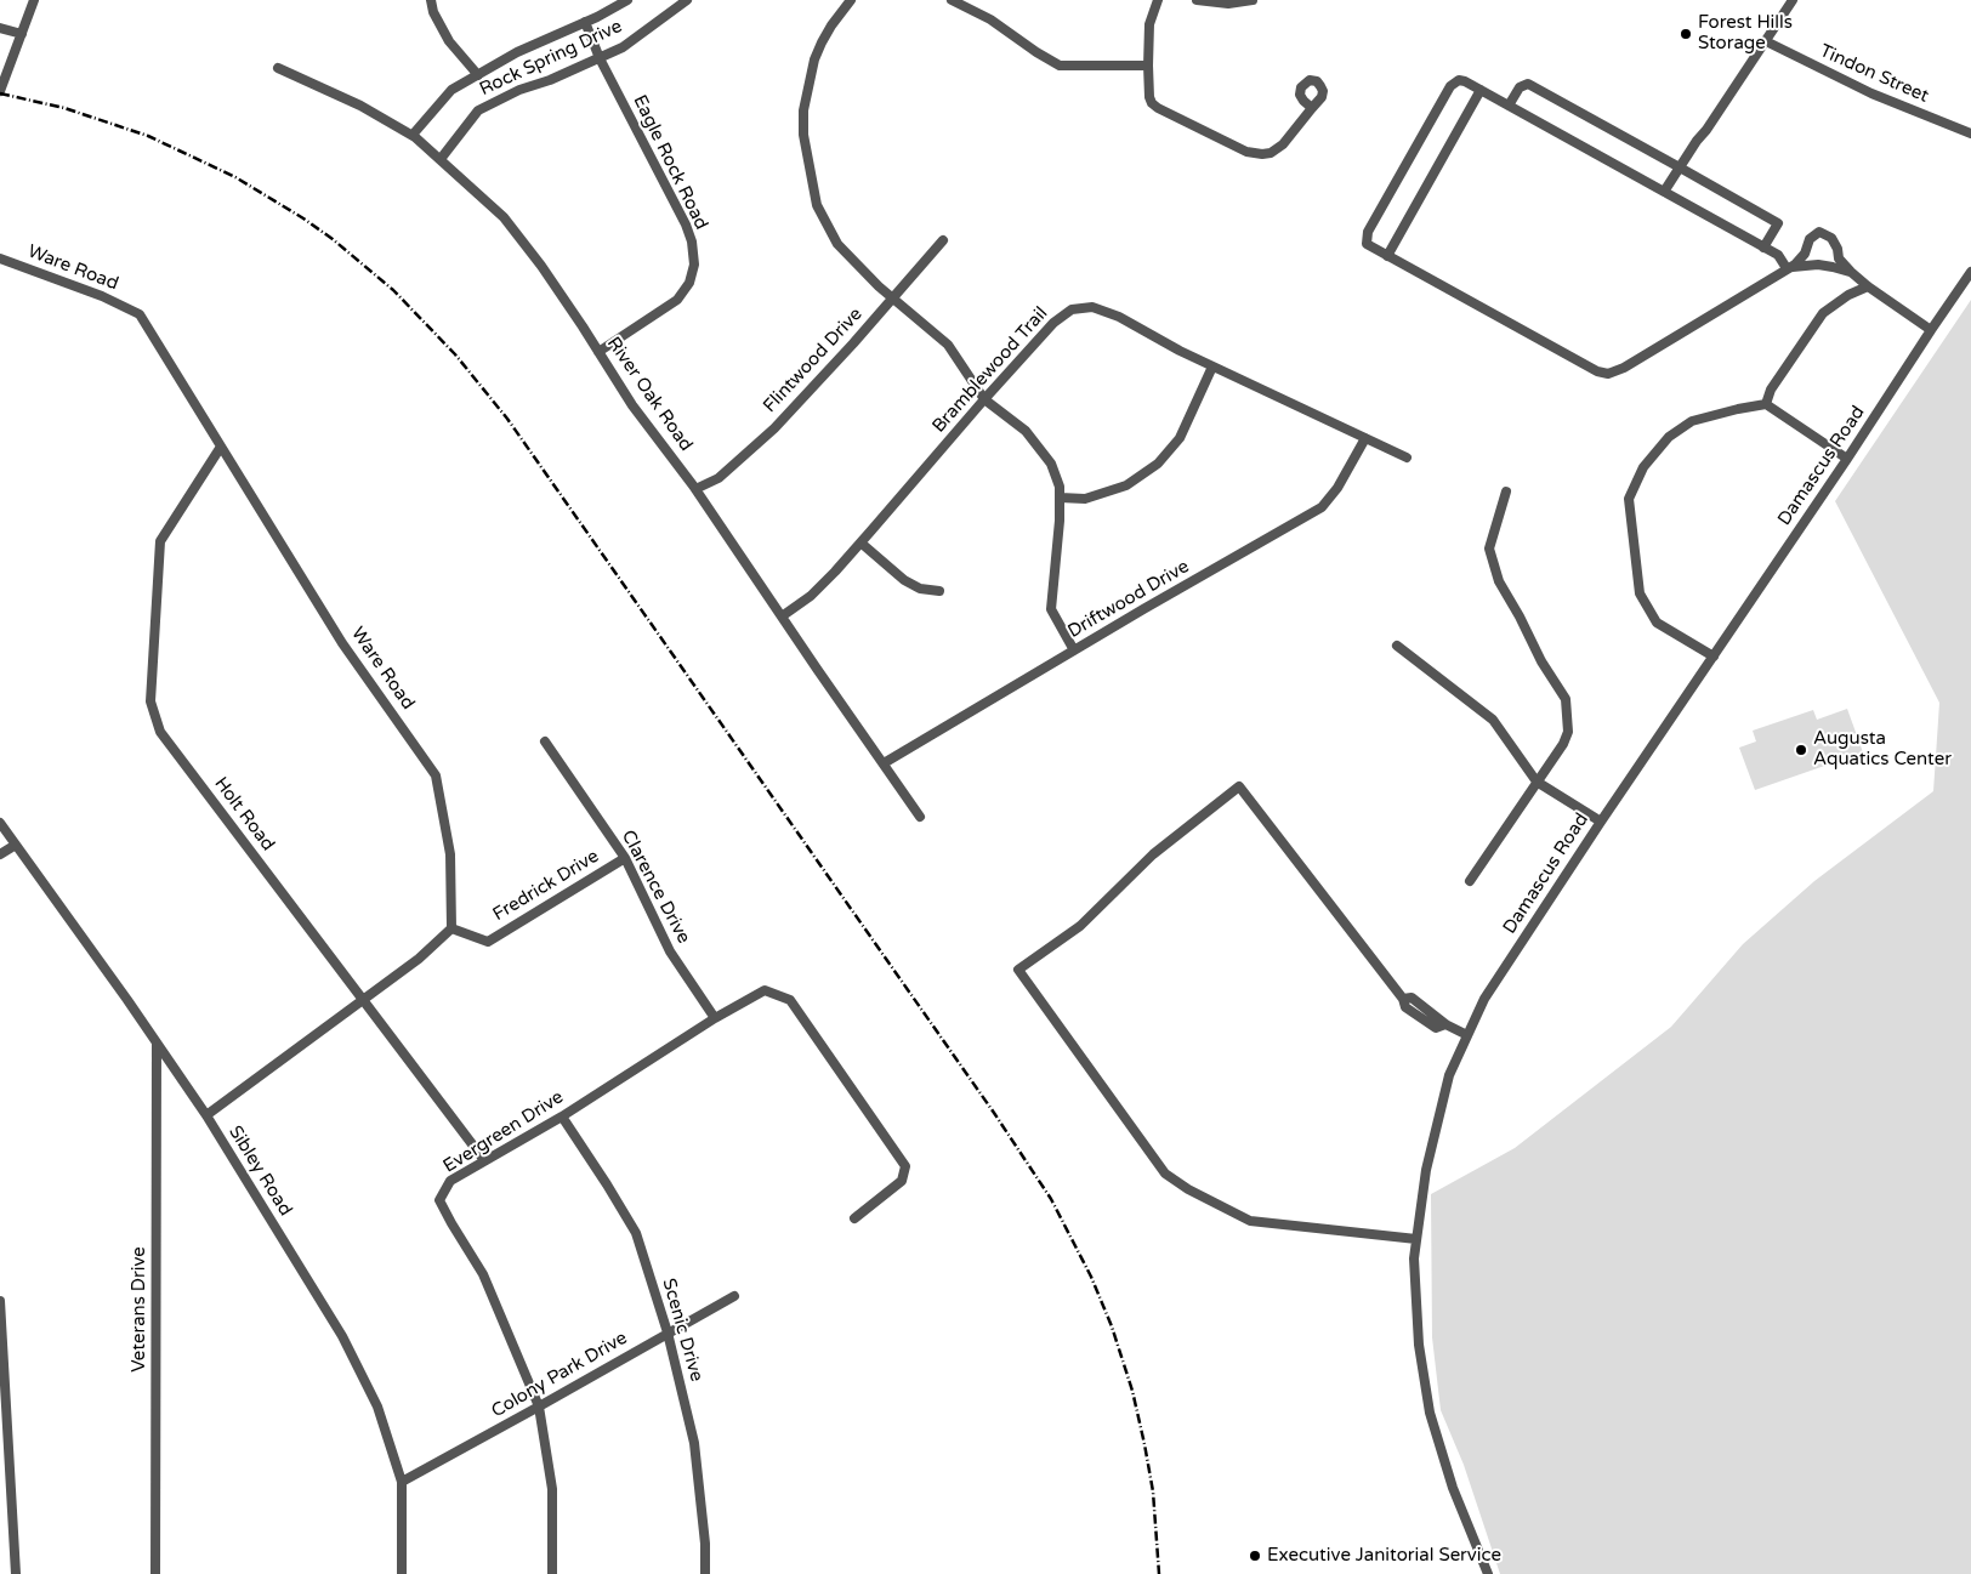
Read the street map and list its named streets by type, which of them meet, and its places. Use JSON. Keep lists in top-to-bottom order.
{
  "streets": {
    "street": [
      "Rock Spring Drive",
      "Tindon Street",
      "Eagle Rock Road",
      "Ware Road",
      "Flintwood Drive",
      "Bramblewood Trail",
      "River Oak Road",
      "Damascus Road",
      "Driftwood Drive",
      "Holt Road",
      "Fredrick Drive",
      "Clarence Drive",
      "Evergreen Drive",
      "Sibley Road",
      "Veterans Drive",
      "Scenic Drive",
      "Colony Park Drive"
    ]
  },
  "crossings": [
    ["Rock Spring Drive", "Eagle Rock Road"],
    ["Rock Spring Drive", "River Oak Road"],
    ["Eagle Rock Road", "River Oak Road"],
    ["Ware Road", "Holt Road"],
    ["Ware Road", "Fredrick Drive"],
    ["Flintwood Drive", "River Oak Road"],
    ["Bramblewood Trail", "River Oak Road"],
    ["Bramblewood Trail", "Driftwood Drive"],
    ["River Oak Road", "Driftwood Drive"],
    ["Holt Road", "Evergreen Drive"],
    ["Fredrick Drive", "Clarence Drive"],
    ["Clarence Drive", "Evergreen Drive"],
    ["Evergreen Drive", "Scenic Drive"],
    ["Evergreen Drive", "Colony Park Drive"],
    ["Sibley Road", "Veterans Drive"],
    ["Sibley Road", "Colony Park Drive"],
    ["Scenic Drive", "Colony Park Drive"]
  ],
  "places": ["Forest Hills Storage", "Augusta Aquatics Center", "Executive Janitorial Service"]
}
